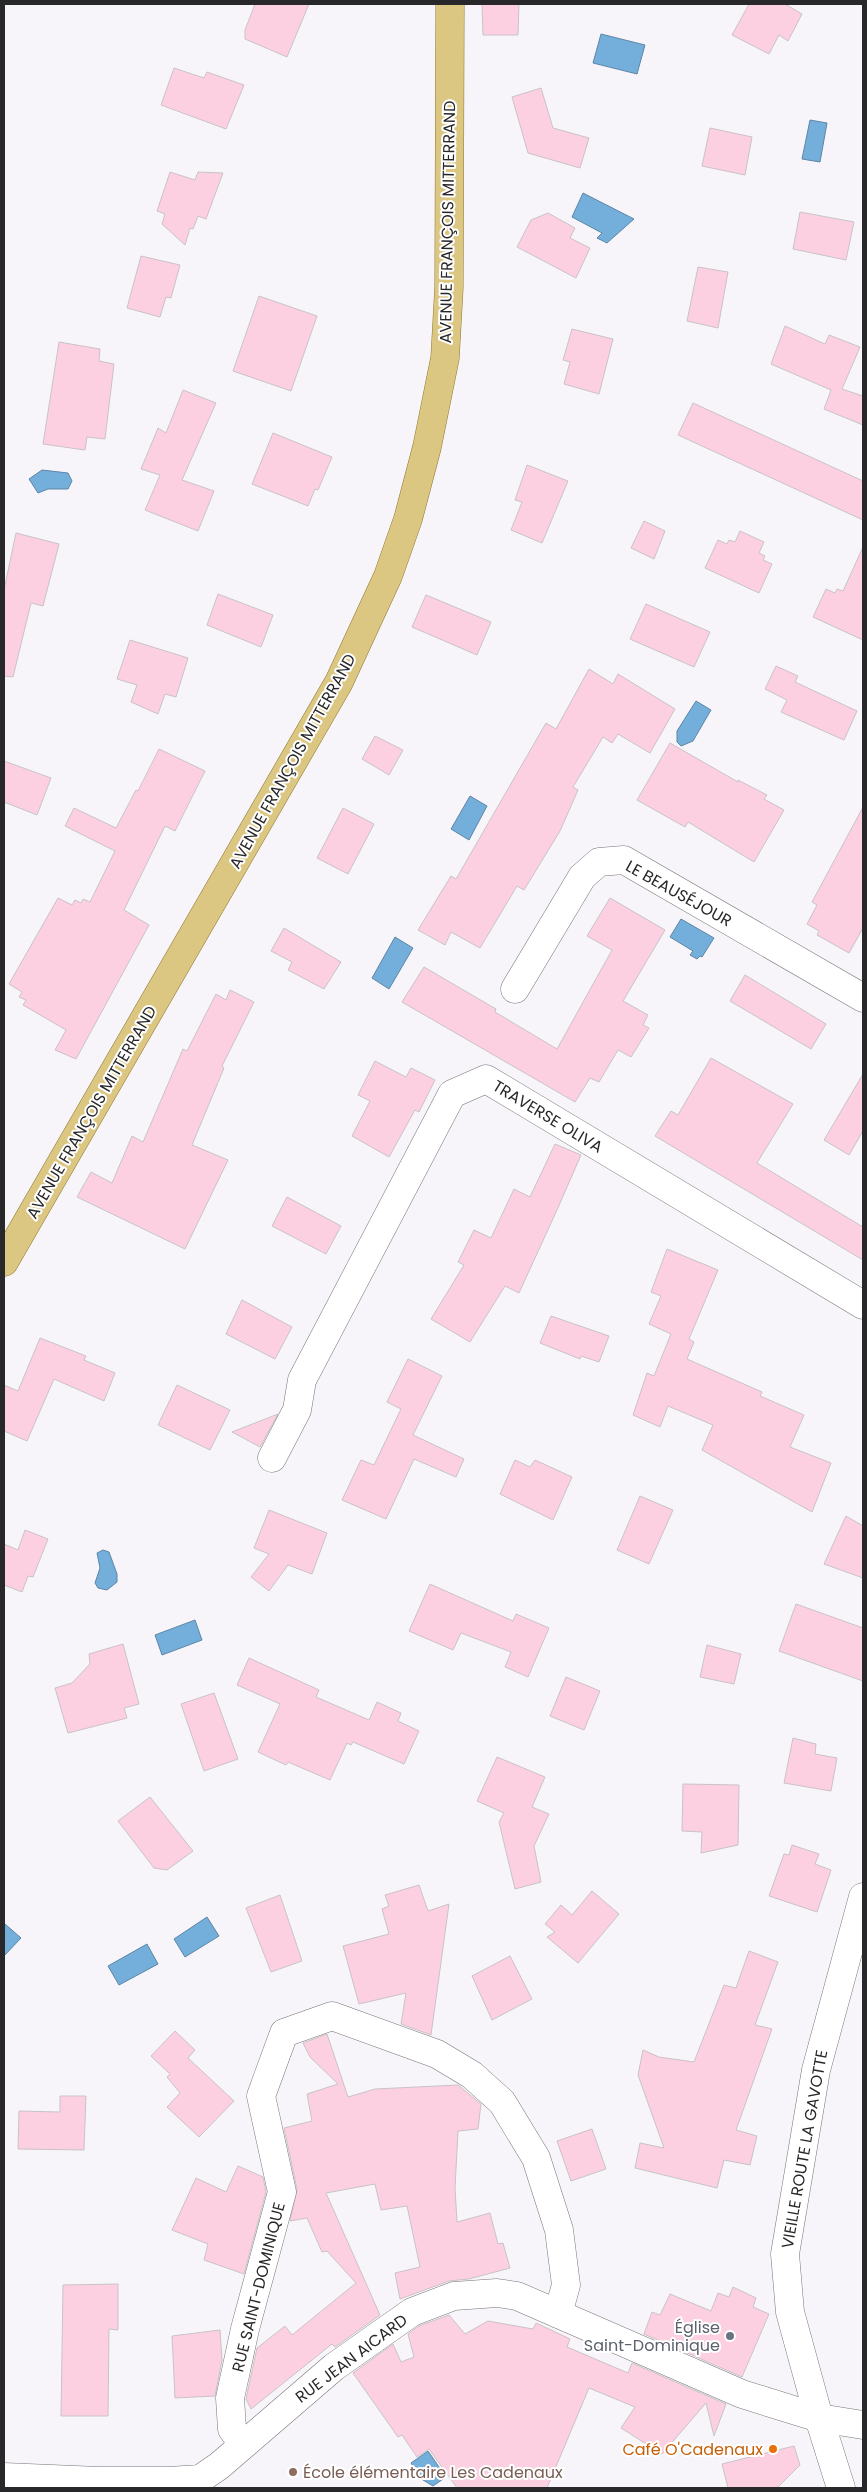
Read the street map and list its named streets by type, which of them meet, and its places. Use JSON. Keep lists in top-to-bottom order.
{
  "streets": {
    "main road": ["AVENUE FRANÇOIS MITTERRAND"],
    "street": [
      "LE BEAUSÉJOUR",
      "TRAVERSE OLIVA",
      "VIEILLE ROUTE LA GAVOTTE",
      "RUE SAINT-DOMINIQUE",
      "RUE JEAN AICARD"
    ]
  },
  "crossings": [
    ["VIEILLE ROUTE LA GAVOTTE", "RUE JEAN AICARD"],
    ["RUE SAINT-DOMINIQUE", "RUE JEAN AICARD"]
  ],
  "places": ["Église Saint-Dominique", "Café O'Cadenaux", "École élémentaire Les Cadenaux"]
}
